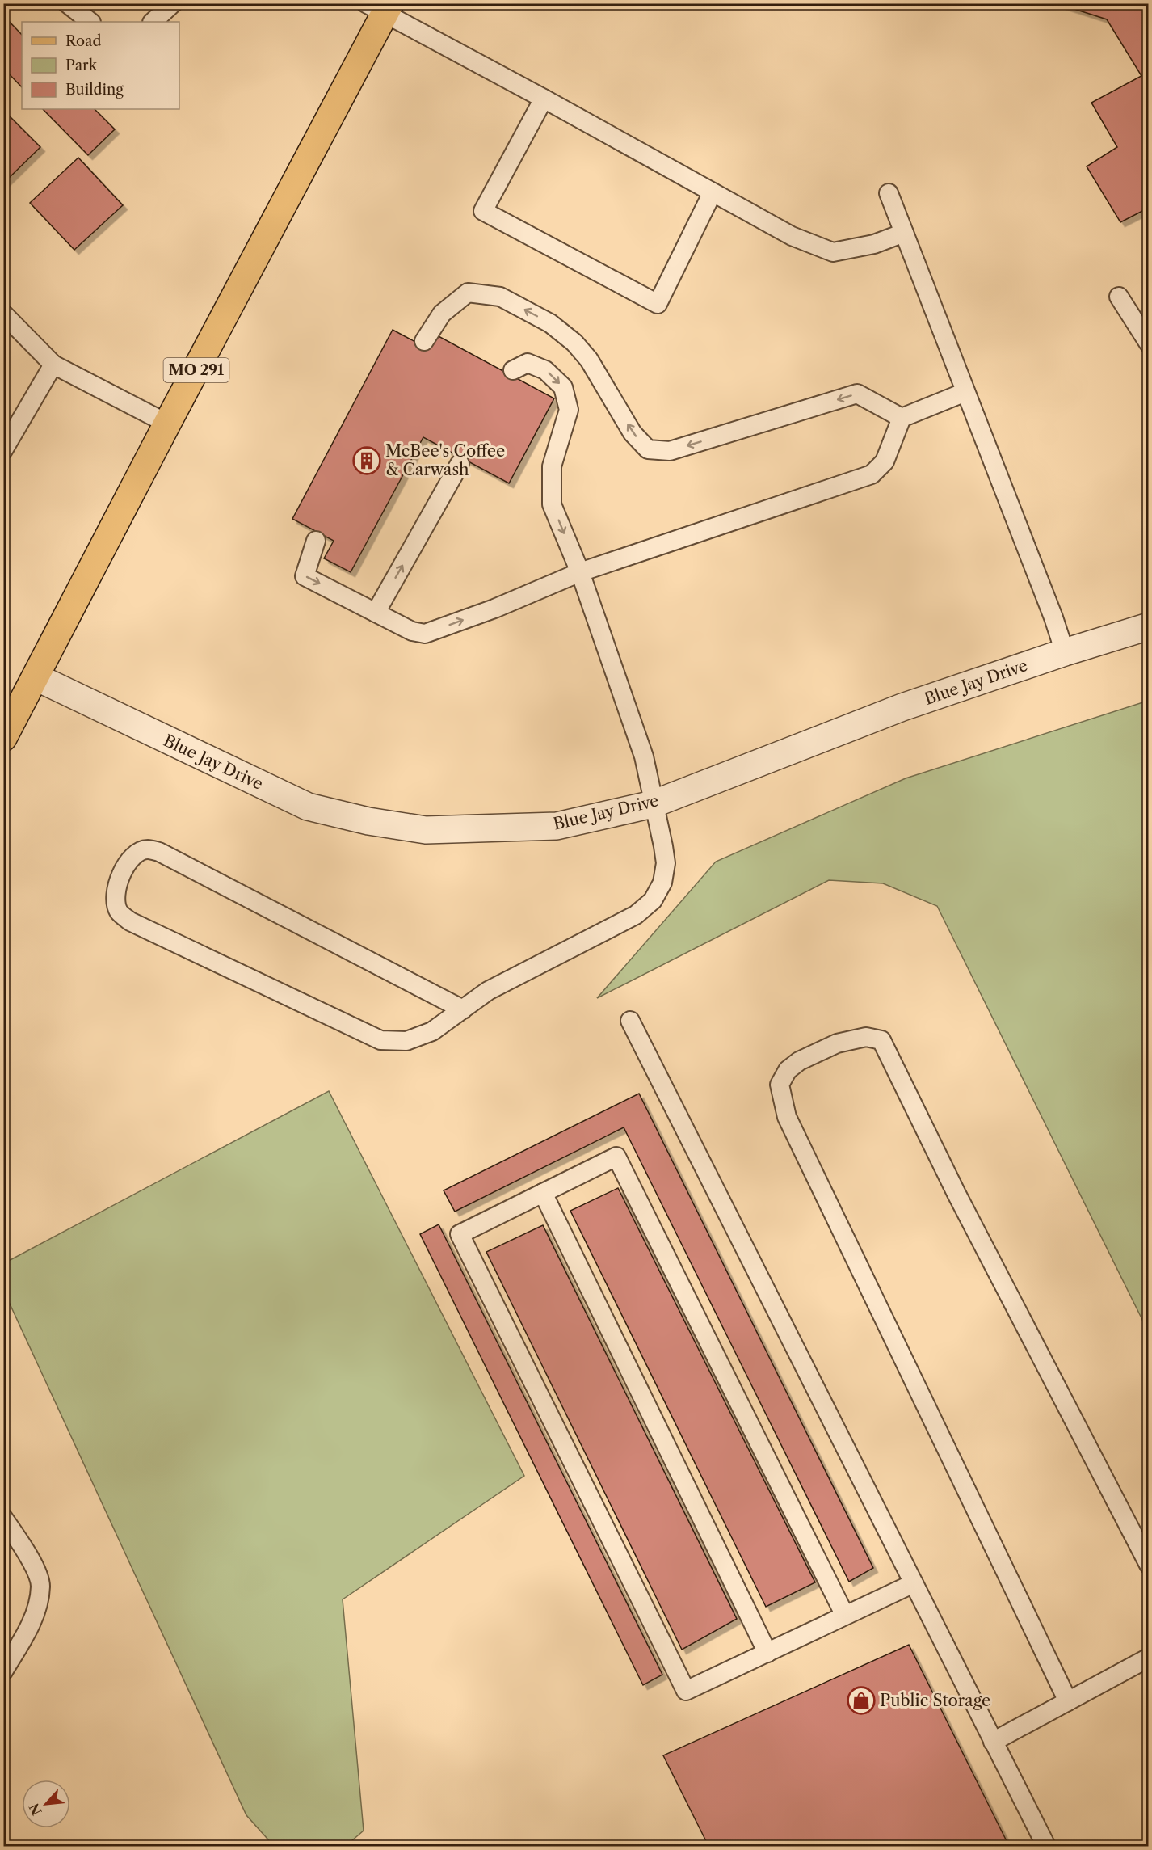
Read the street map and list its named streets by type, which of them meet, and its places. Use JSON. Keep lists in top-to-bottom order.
{
  "streets": {
    "main road": ["MO 291"],
    "street": ["Blue Jay Drive"]
  },
  "crossings": [
    ["MO 291", "Blue Jay Drive"]
  ],
  "places": {
    "building": ["McBee's Coffee & Carwash"],
    "shop": ["Public Storage"]
  },
  "legend": ["Road", "Park", "Building"],
  "north": "bottom left"
}
